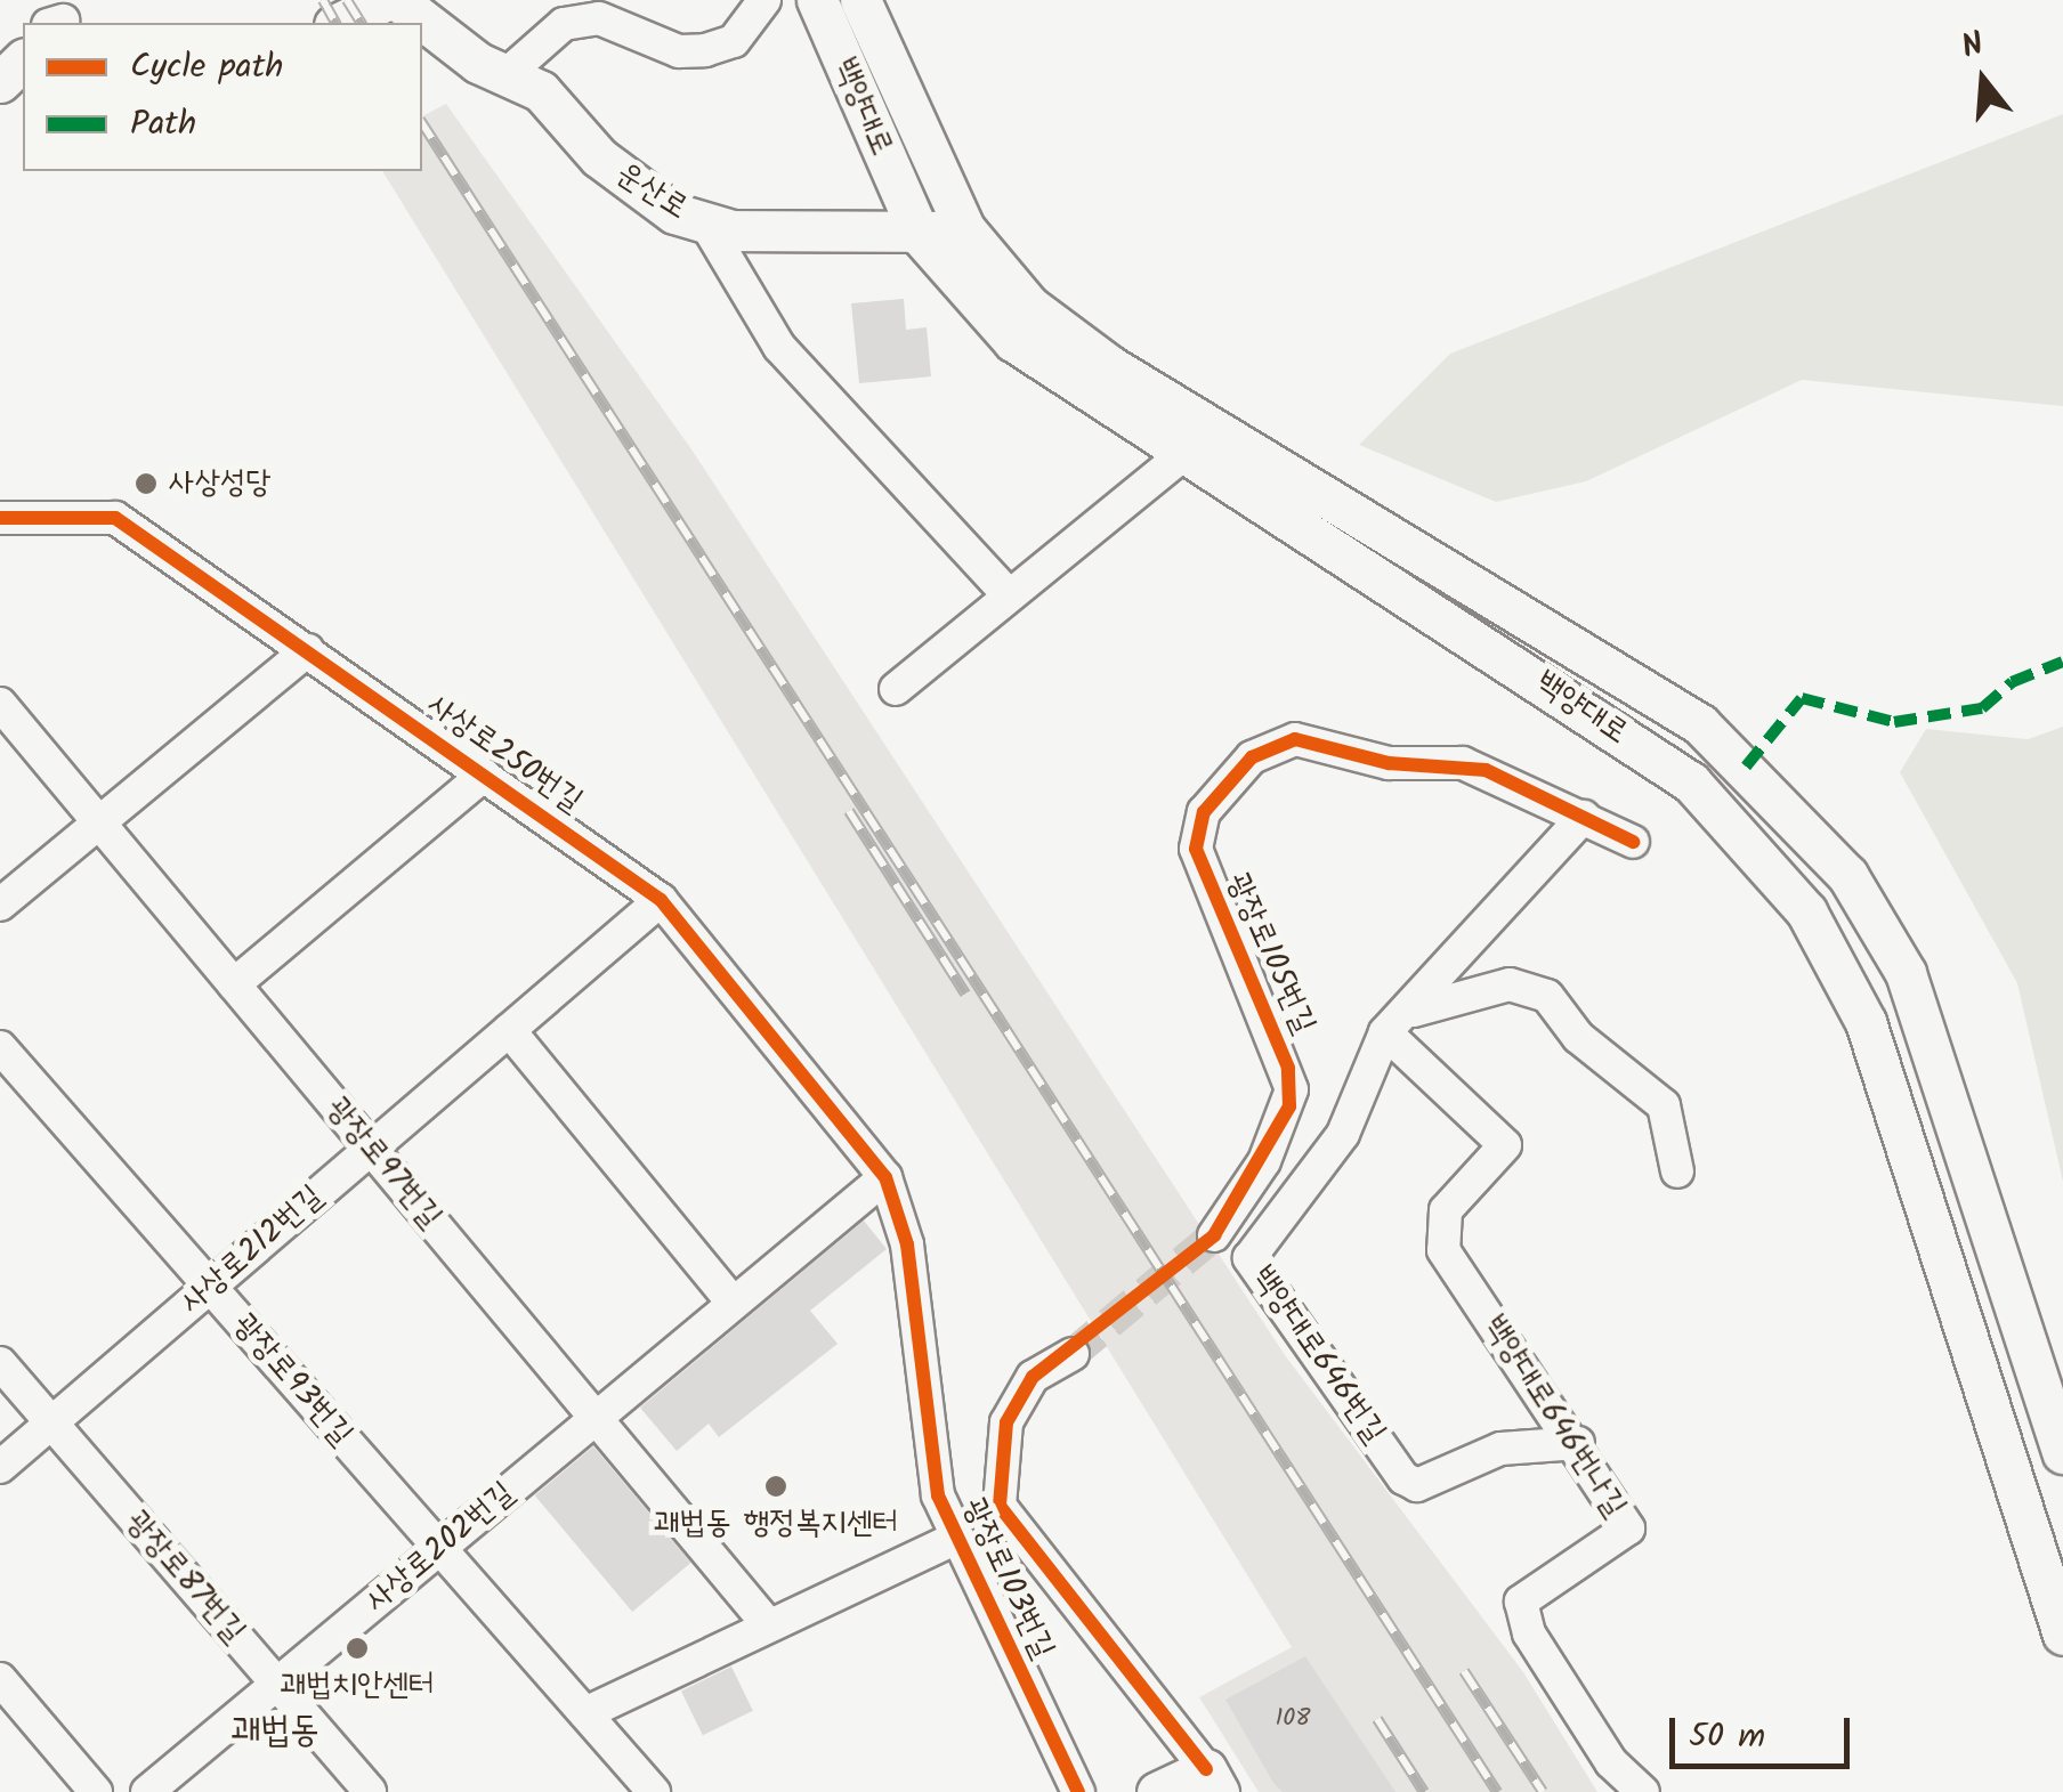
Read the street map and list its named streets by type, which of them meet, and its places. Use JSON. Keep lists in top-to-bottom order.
{
  "streets": {
    "main road": ["백양대로", "운산로"],
    "street": [
      "사상로250번길",
      "광장로105번길",
      "광장로97번길",
      "사상로212번길",
      "백양대로646번길",
      "광장로93번길",
      "백양대로646번나길",
      "사상로202번길",
      "광장로87번길",
      "광장로103번길"
    ]
  },
  "crossings": [
    ["백양대로", "운산로"],
    ["사상로250번길", "광장로97번길"],
    ["사상로250번길", "사상로212번길"],
    ["사상로250번길", "사상로202번길"],
    ["사상로250번길", "광장로103번길"],
    ["광장로105번길", "백양대로646번길"],
    ["광장로97번길", "사상로212번길"],
    ["광장로97번길", "사상로202번길"],
    ["광장로97번길", "광장로103번길"],
    ["사상로212번길", "광장로93번길"],
    ["사상로212번길", "광장로87번길"],
    ["백양대로646번길", "백양대로646번나길"],
    ["광장로93번길", "사상로202번길"],
    ["사상로202번길", "광장로87번길"],
    ["사상로202번길", "광장로103번길"]
  ],
  "districts": ["괘법동"],
  "places": ["사상성당", "괘법동 행정복지센터", "괘법치안센터"],
  "house_numbers": ["108"],
  "legend": ["Cycle path", "Path"],
  "scale_bar": "50 m",
  "north": "top"
}
